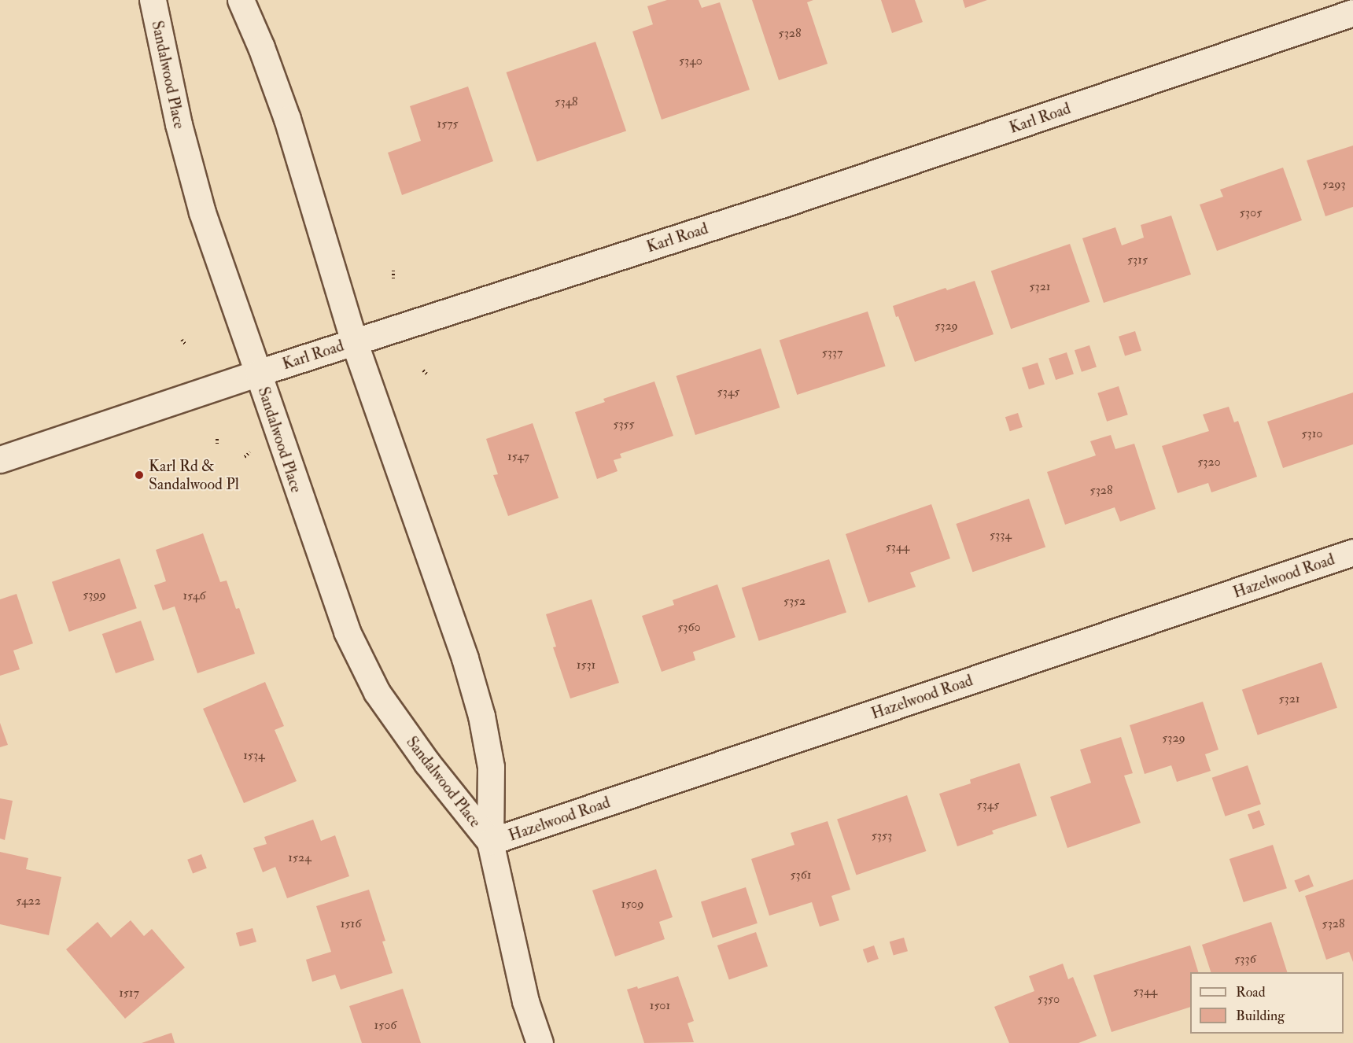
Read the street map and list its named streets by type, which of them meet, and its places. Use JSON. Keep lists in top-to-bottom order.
{
  "streets": {
    "street": ["Sandalwood Place", "Karl Road", "Hazelwood Road"]
  },
  "crossings": [
    ["Sandalwood Place", "Karl Road"],
    ["Sandalwood Place", "Hazelwood Road"]
  ],
  "places": ["Karl Rd & Sandalwood Pl"],
  "house_numbers": [
    "5328",
    "5340",
    "5348",
    "1575",
    "5293",
    "5305",
    "5315",
    "5321",
    "5329",
    "5337",
    "5345",
    "5355",
    "5310",
    "1547",
    "5320",
    "5328",
    "5334",
    "5344",
    "5399",
    "1546",
    "5352",
    "5360",
    "1531",
    "5321",
    "5329",
    "1534",
    "5345",
    "5353",
    "1524",
    "5361",
    "5422",
    "1509",
    "1516",
    "5328",
    "5336",
    "5344",
    "1517",
    "5350",
    "1501",
    "1506"
  ],
  "legend": ["Road", "Building"]
}
